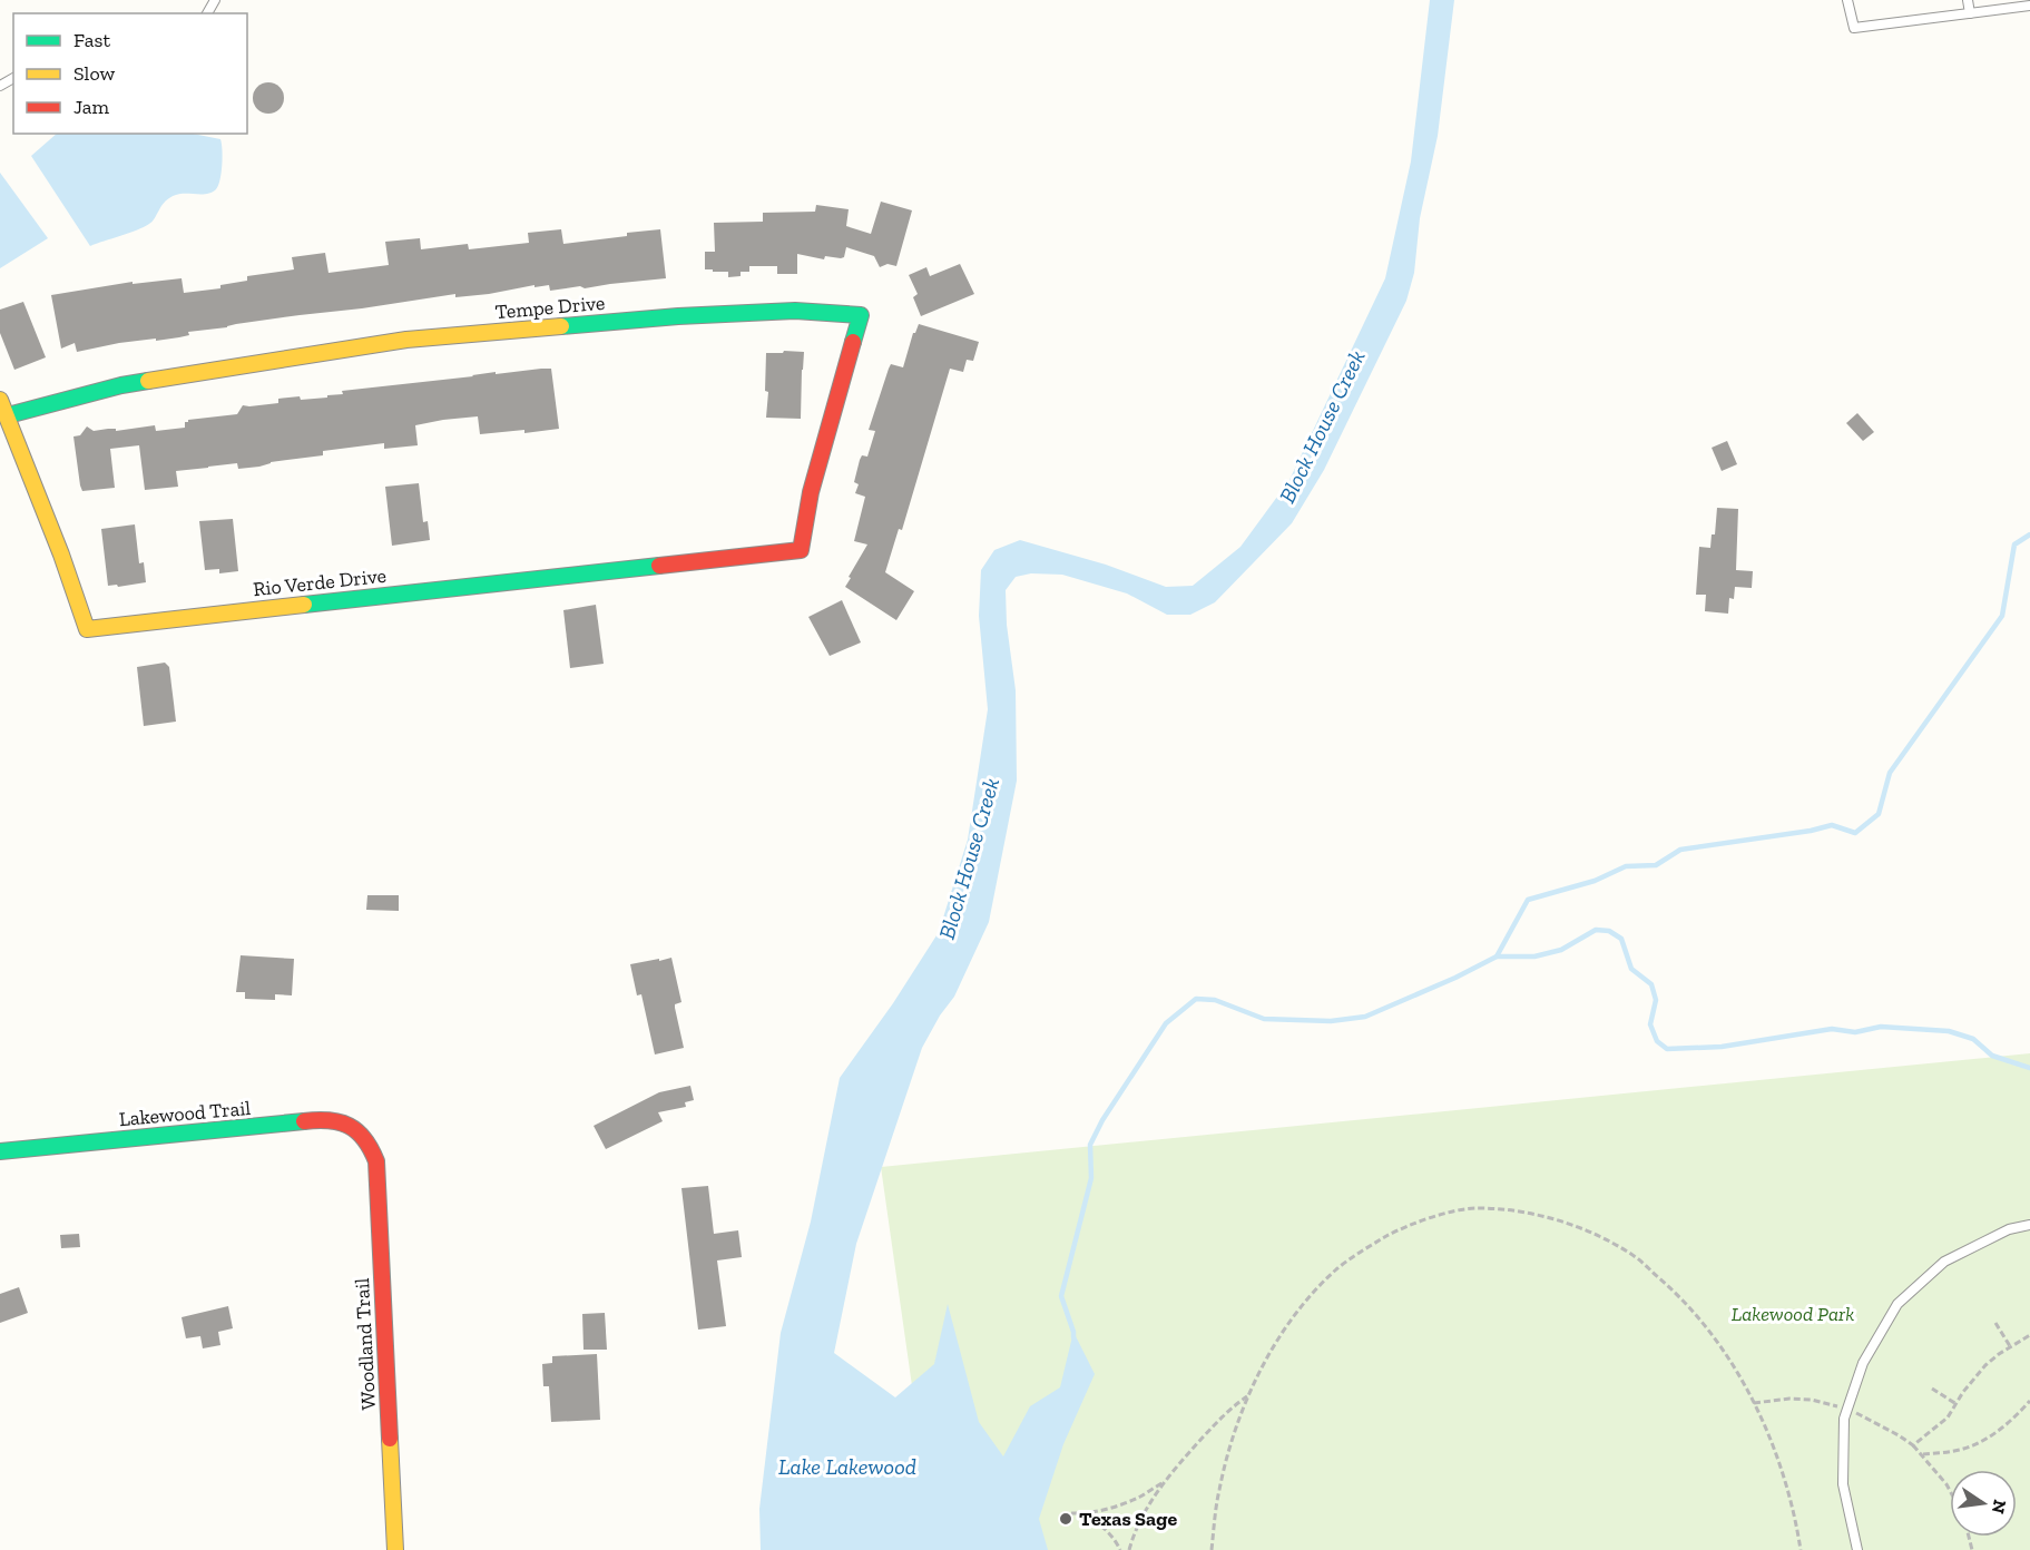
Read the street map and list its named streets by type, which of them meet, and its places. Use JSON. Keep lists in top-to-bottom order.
{
  "streets": {
    "street": [
      "Tempe Drive",
      "Rio Verde Drive",
      "Lakewood Trail",
      "Woodland Trail"
    ]
  },
  "crossings": [
    ["Tempe Drive", "Rio Verde Drive"],
    ["Lakewood Trail", "Woodland Trail"]
  ],
  "water": ["Block House Creek", "Lake Lakewood"],
  "parks": ["Lakewood Park"],
  "places": ["Texas Sage"],
  "legend": ["Fast", "Slow", "Jam"],
  "north": "right"
}
